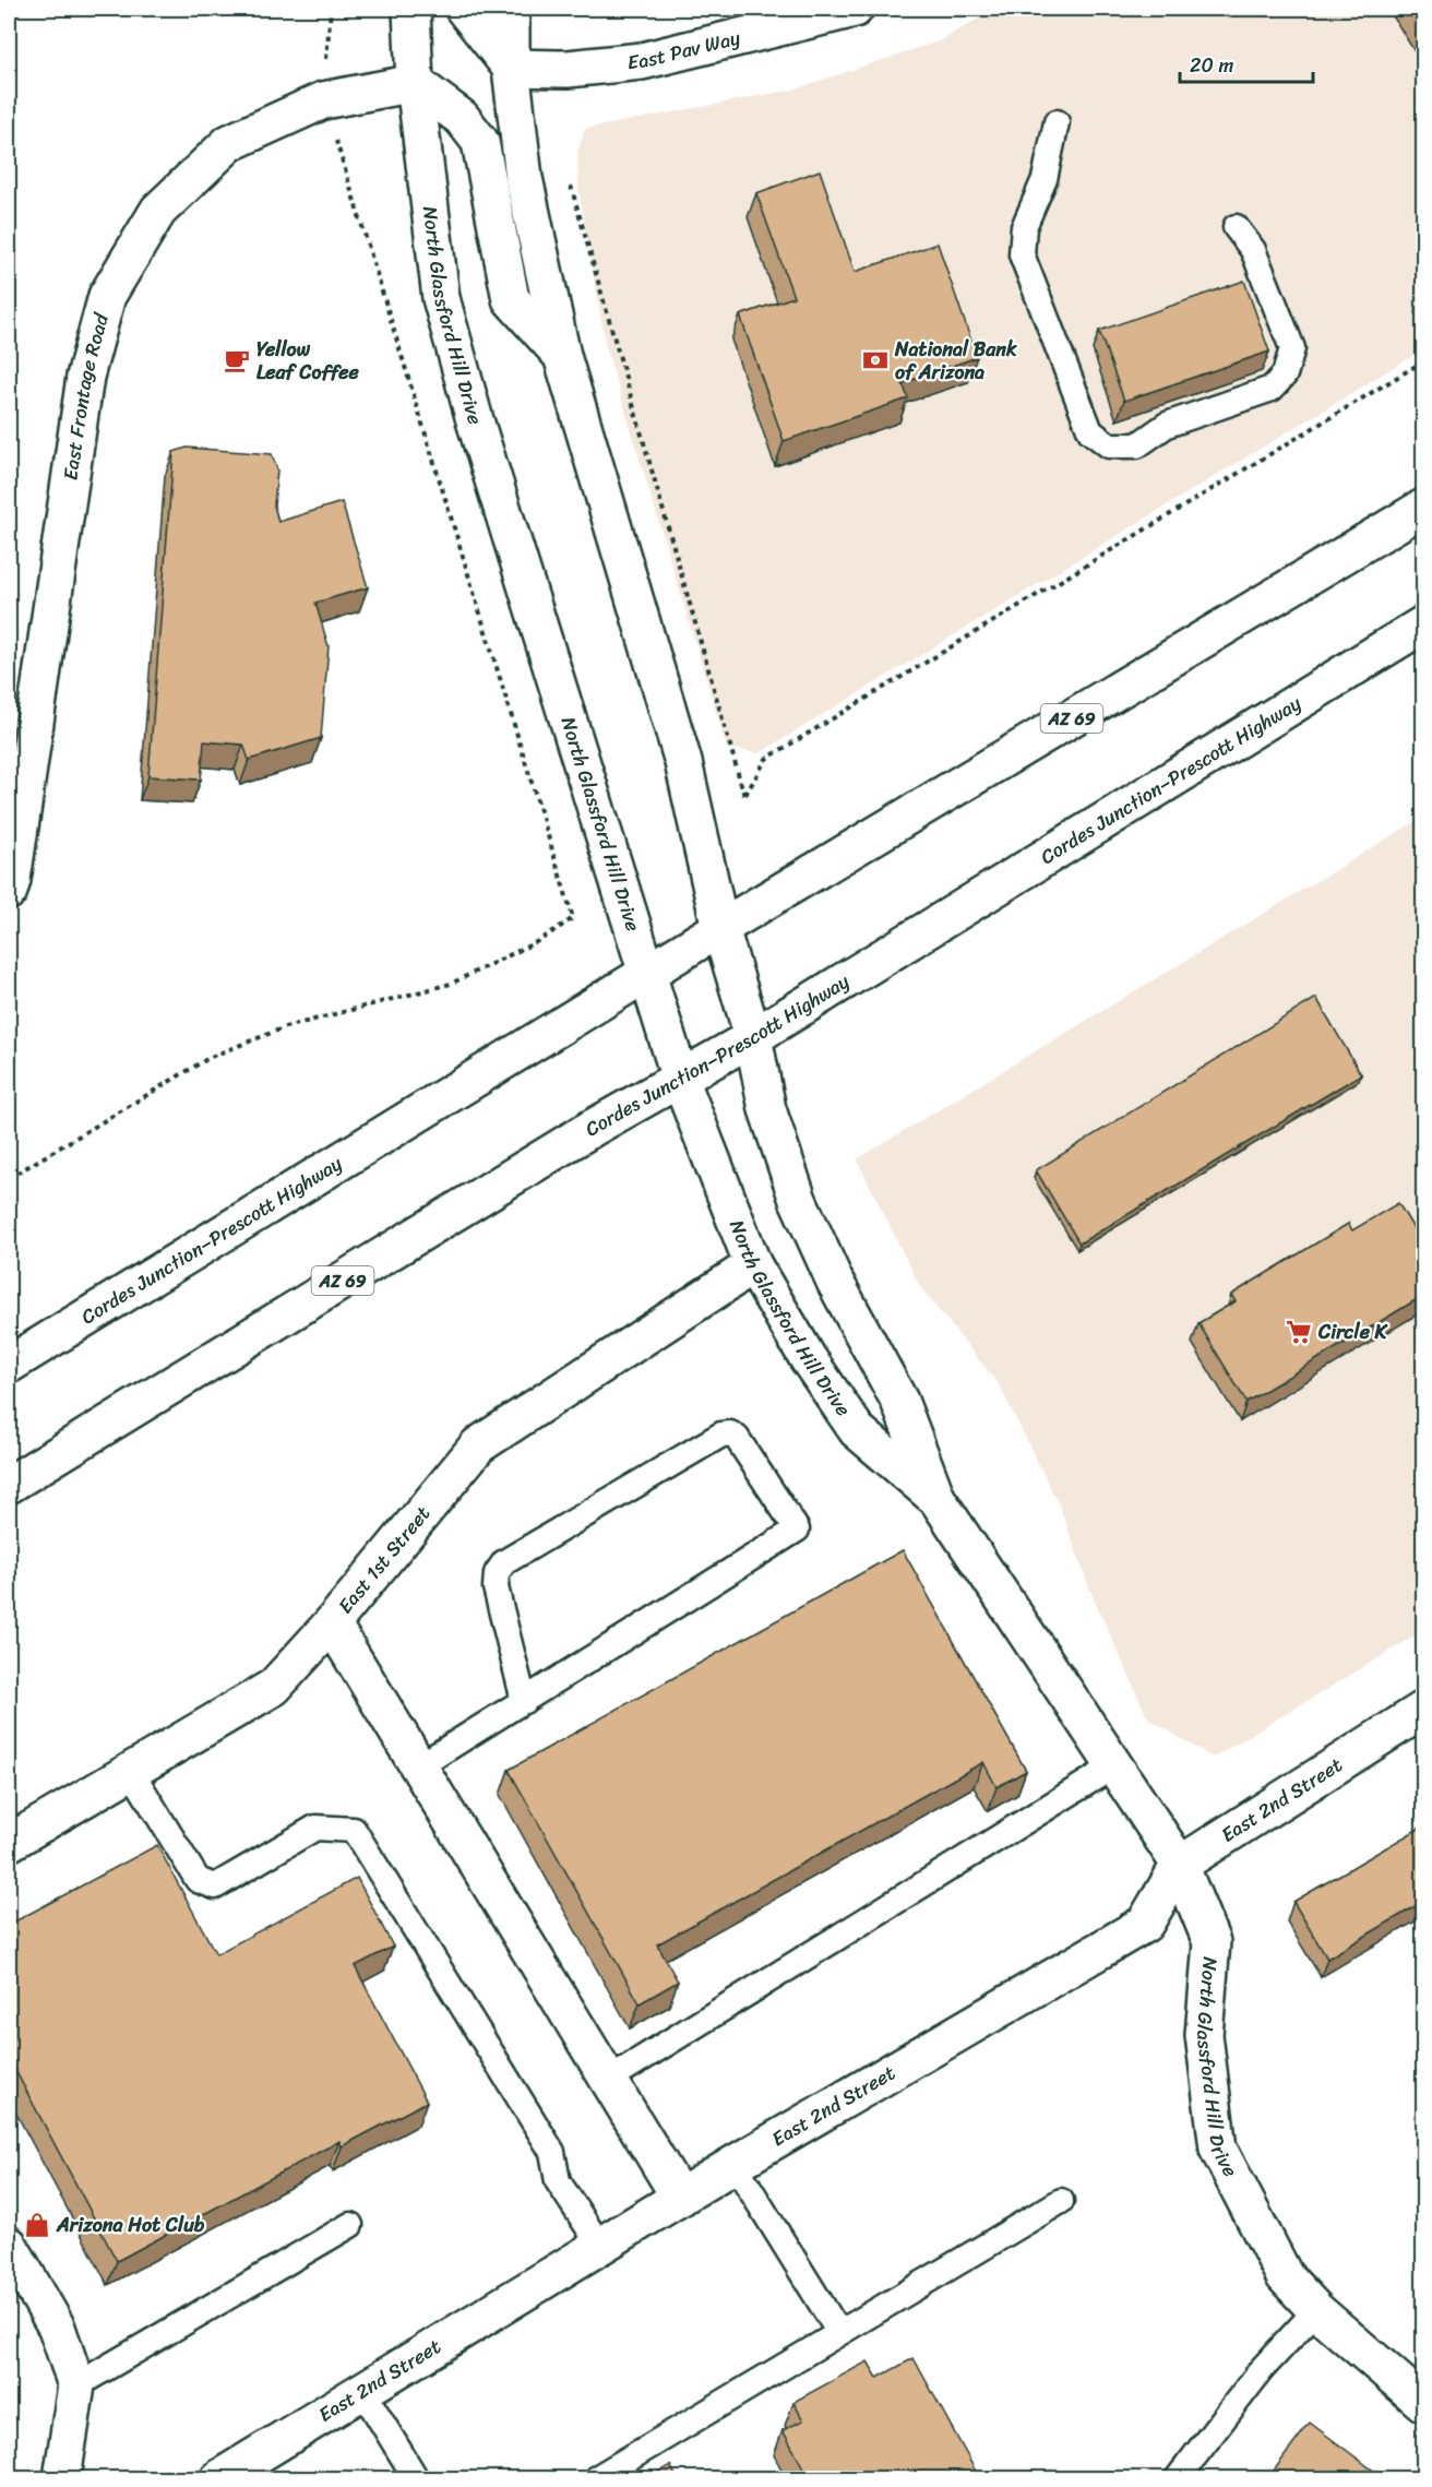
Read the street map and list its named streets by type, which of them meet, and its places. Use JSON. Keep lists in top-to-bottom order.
{
  "streets": {
    "street": [
      "East Pav Way",
      "North Glassford Hill Drive",
      "East Frontage Road",
      "AZ 69",
      "Cordes Junction–Prescott Highway",
      "East 1st Street",
      "East 2nd Street"
    ]
  },
  "crossings": [
    ["East Pav Way", "North Glassford Hill Drive"],
    ["North Glassford Hill Drive", "East Frontage Road"],
    ["North Glassford Hill Drive", "Cordes Junction–Prescott Highway"],
    ["North Glassford Hill Drive", "East 1st Street"],
    ["North Glassford Hill Drive", "East 2nd Street"]
  ],
  "places": {
    "cafe": ["Yellow Leaf Coffee"],
    "bank": ["National Bank of Arizona"],
    "supermarket": ["Circle K"],
    "shop": ["Arizona Hot Club"]
  },
  "scale_bar": "20 m"
}
